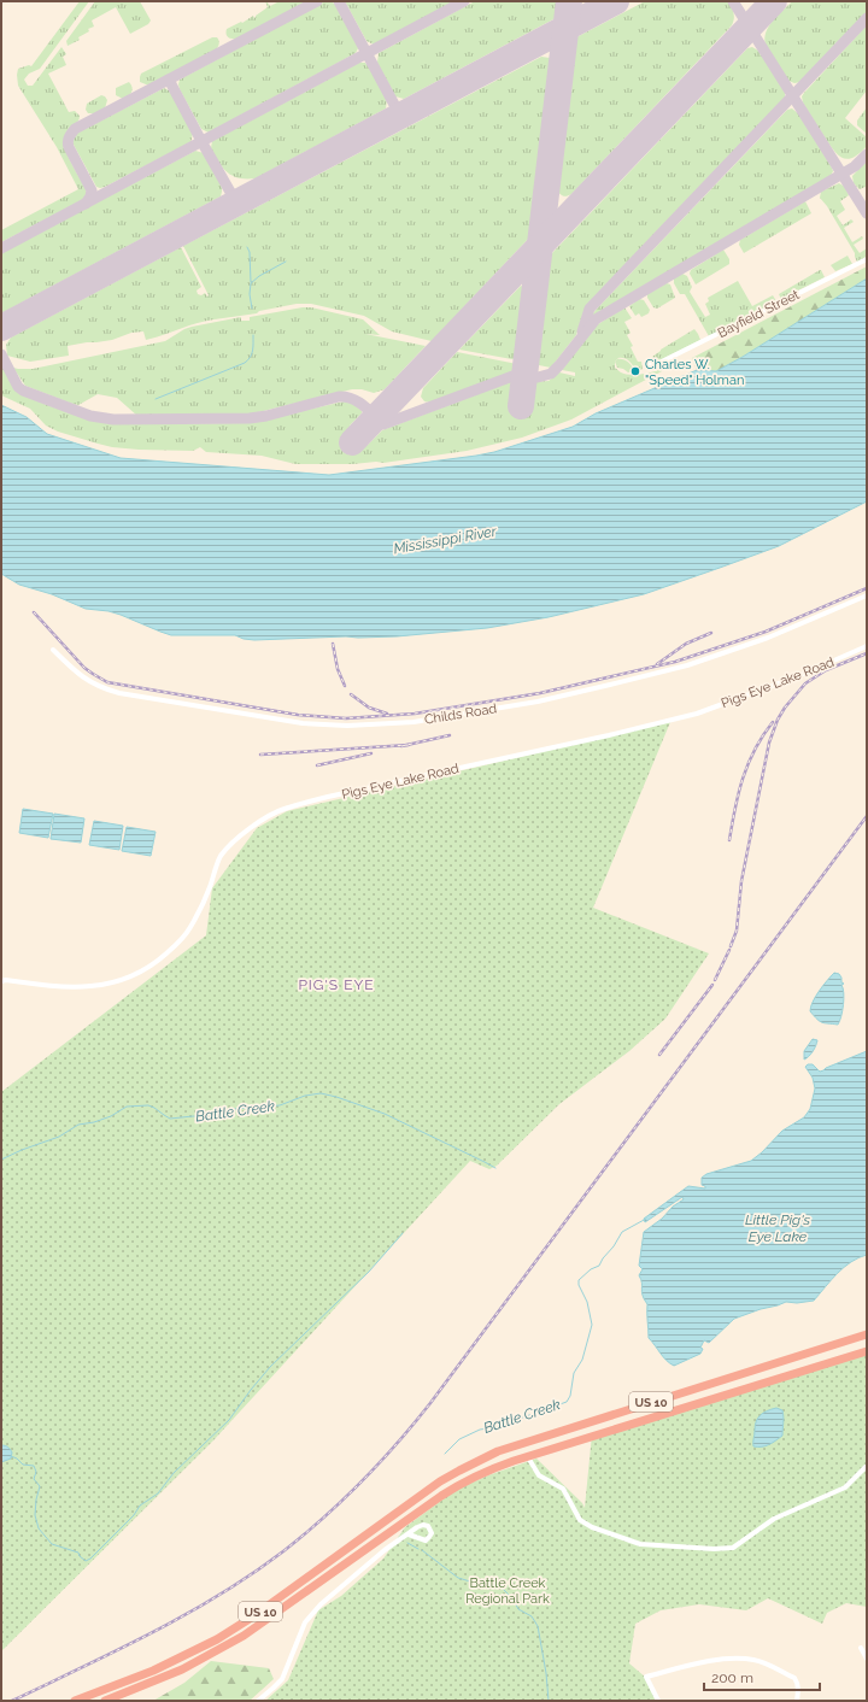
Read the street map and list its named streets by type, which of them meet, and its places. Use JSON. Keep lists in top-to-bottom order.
{
  "streets": {
    "highway": ["US 10"],
    "street": ["Bayfield Street", "Pigs Eye Lake Road", "Childs Road"]
  },
  "districts": ["PIG'S EYE"],
  "water": ["Mississippi River", "Battle Creek", "Little Pig's Eye Lake"],
  "parks": ["Battle Creek Regional Park"],
  "places": ["Charles W. \"Speed\" Holman"],
  "scale_bar": "200 m"
}
